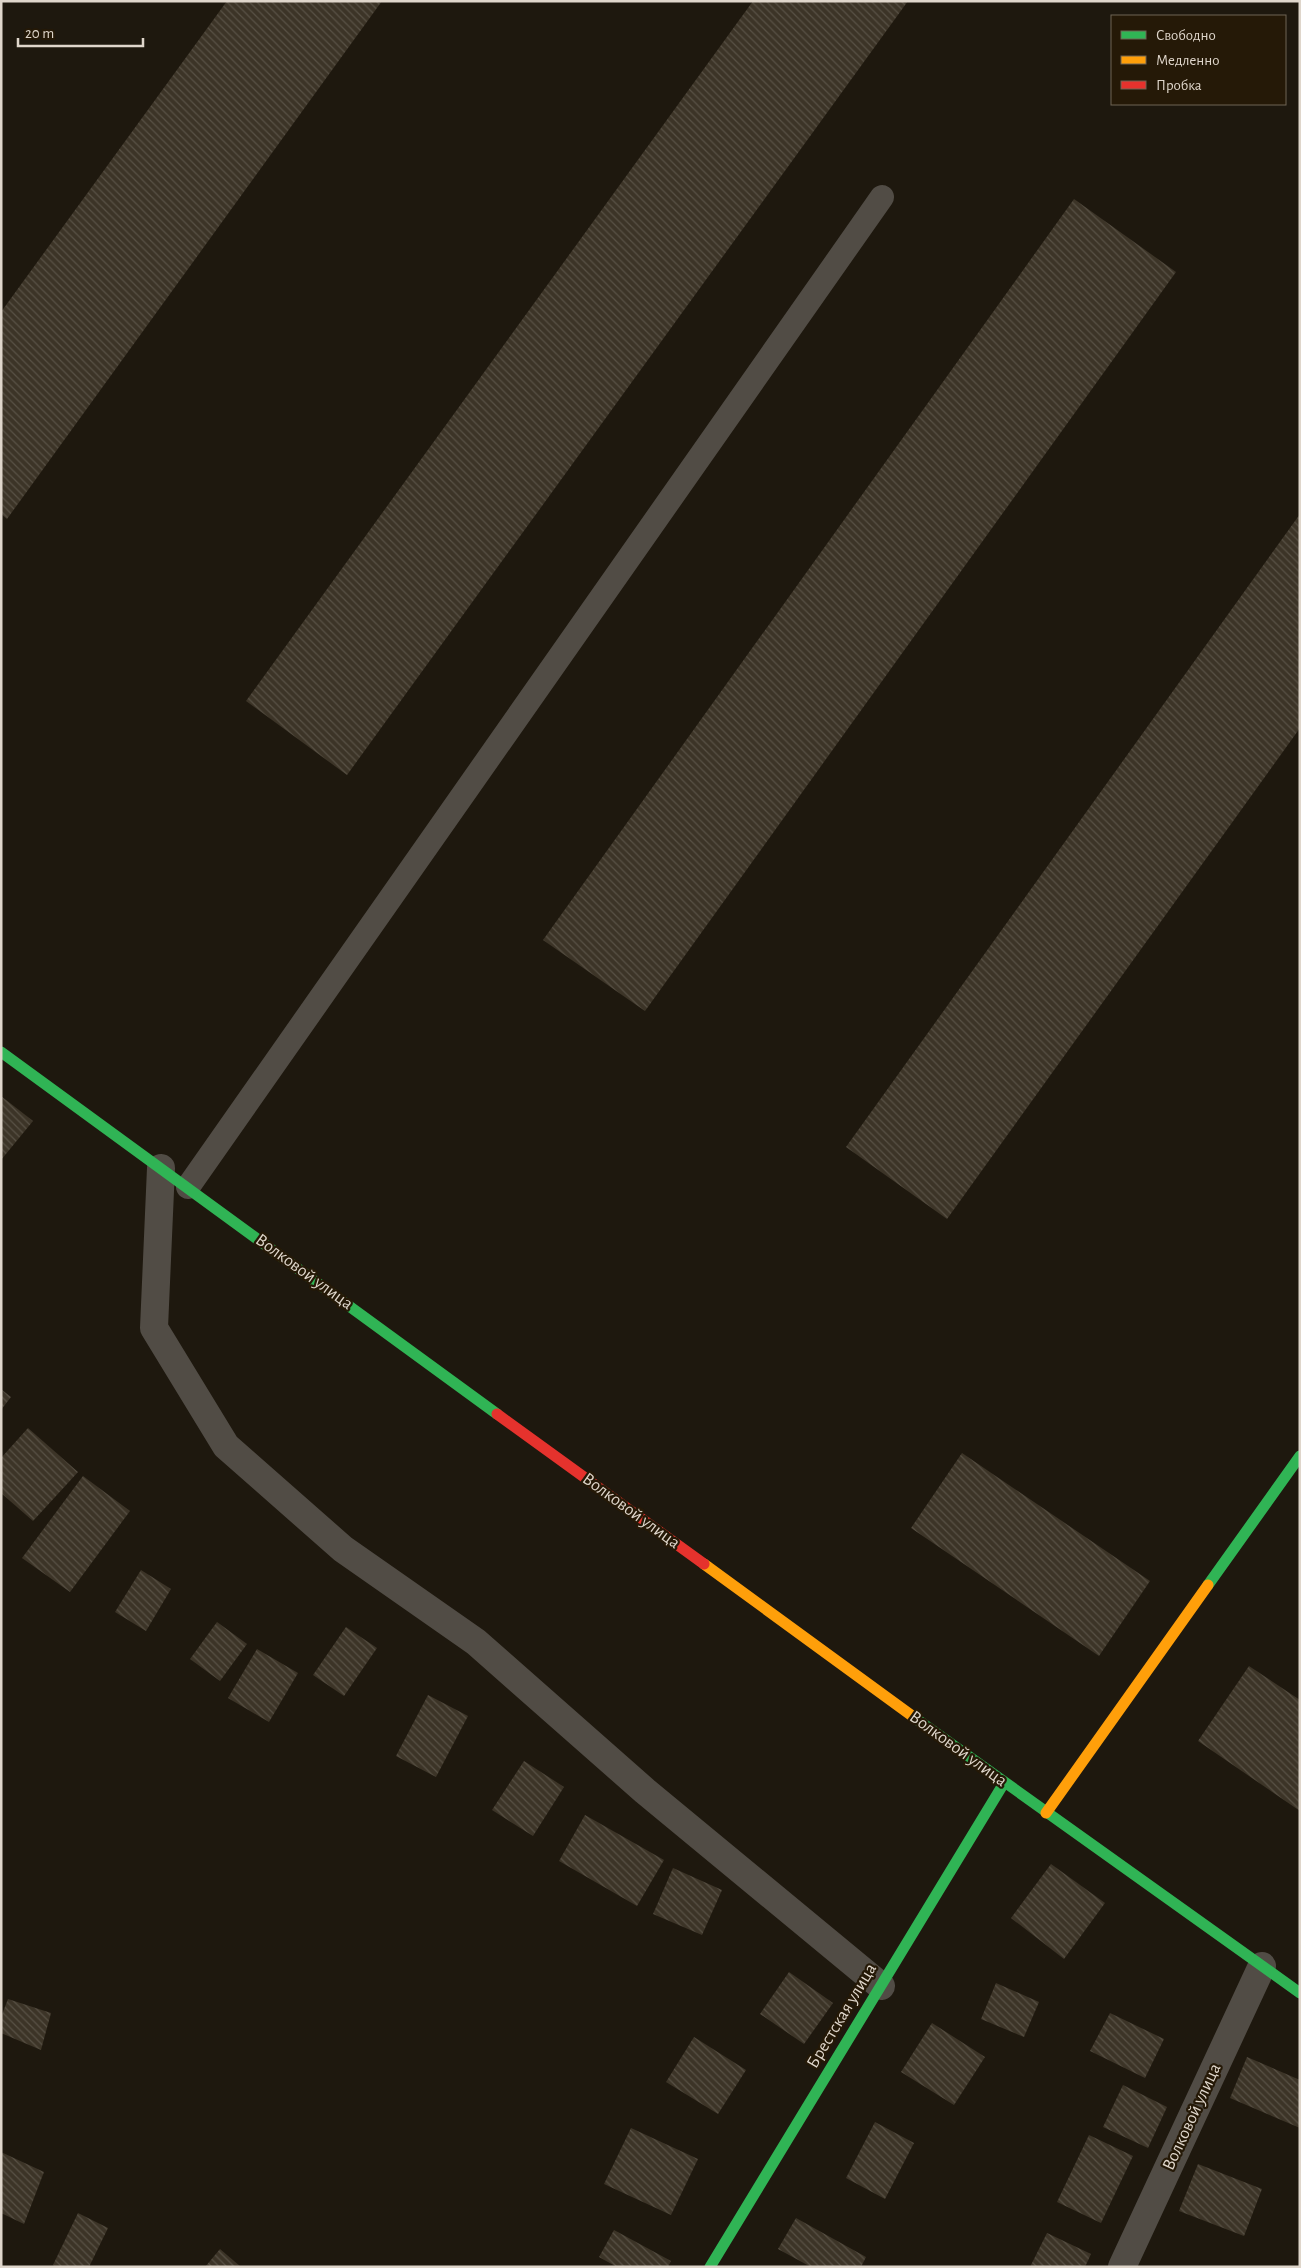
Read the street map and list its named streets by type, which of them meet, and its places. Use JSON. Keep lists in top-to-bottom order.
{
  "streets": {
    "street": ["Волковой улица", "Брестская улица"]
  },
  "crossings": [
    ["Волковой улица", "Брестская улица"]
  ],
  "legend": ["Свободно", "Медленно", "Пробка"],
  "scale_bar": "20 m"
}
